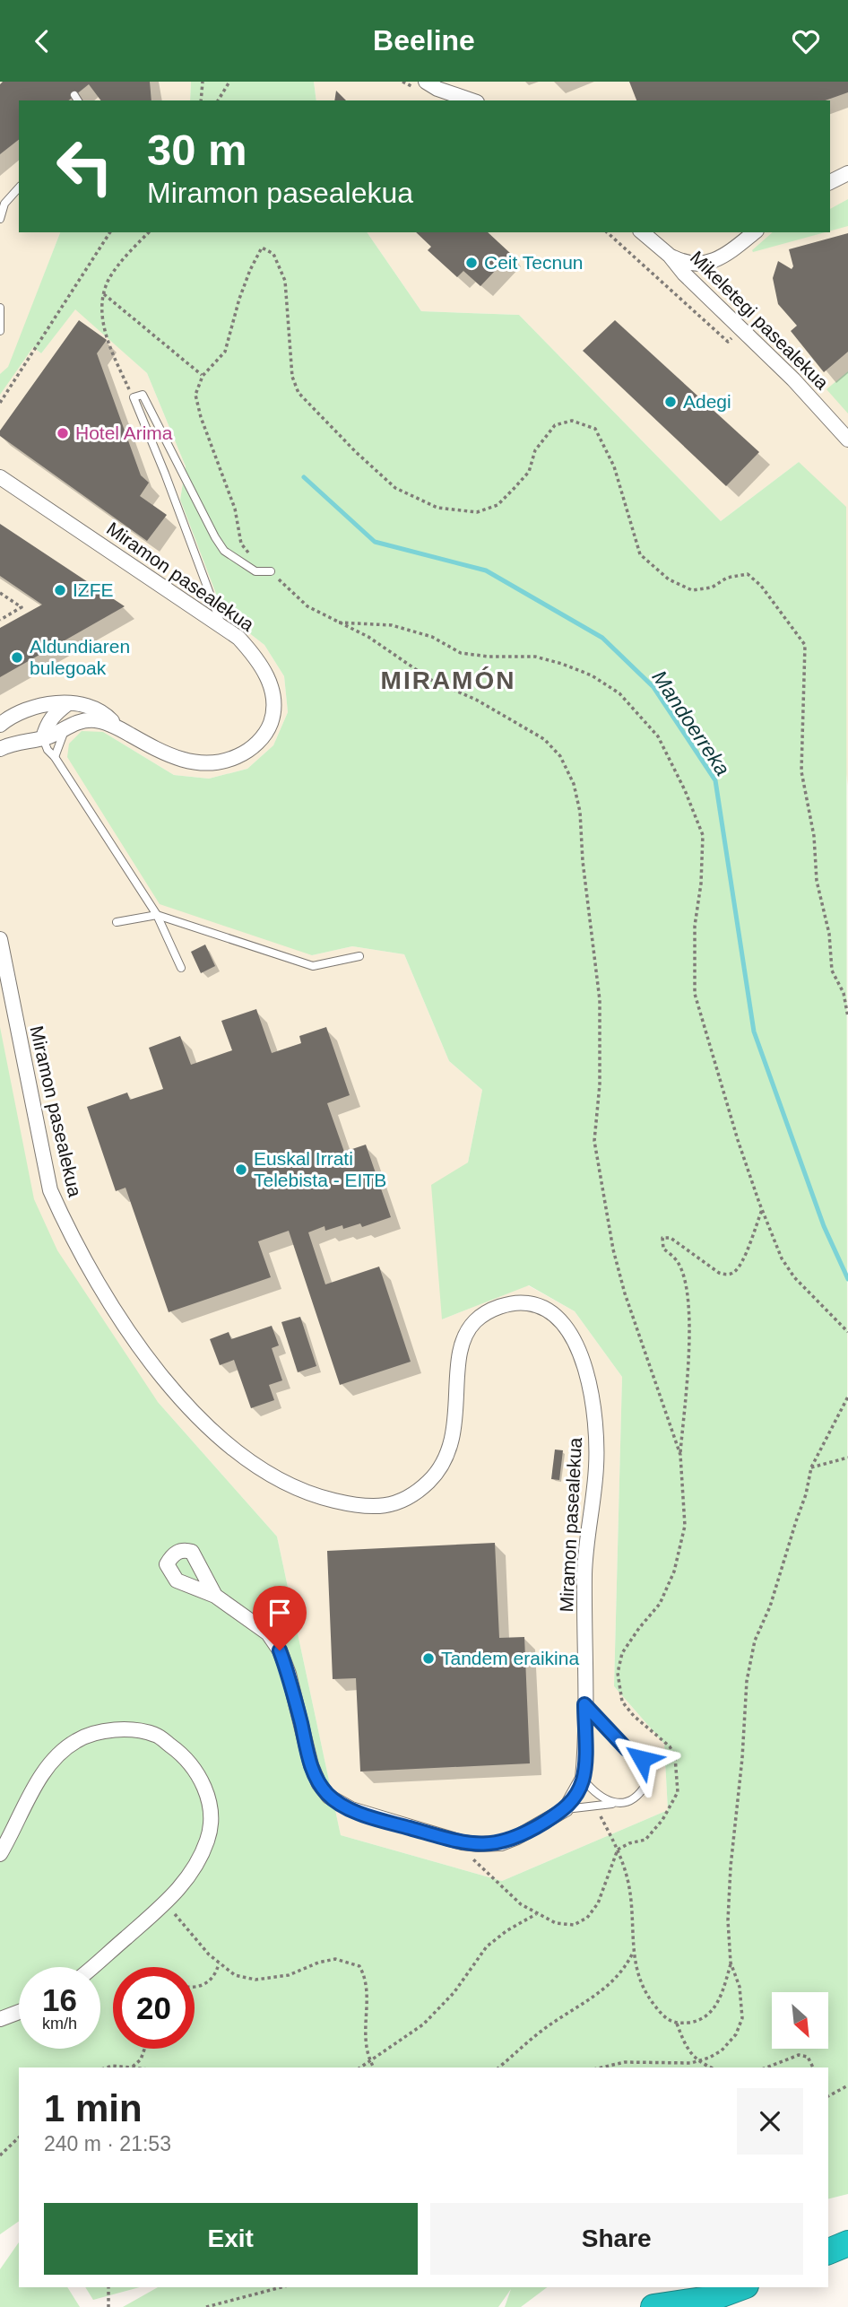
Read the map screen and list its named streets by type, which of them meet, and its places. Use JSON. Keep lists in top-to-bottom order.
{
  "streets": {
    "street": ["Mikeletegi pasealekua", "Miramon pasealekua"]
  },
  "districts": ["MIRAMÓN"],
  "water": ["Mandoerreka"],
  "places": [
    "Ceit Tecnun",
    "Adegi",
    "Hotel Arima",
    "IZFE",
    "Aldundiaren bulegoak",
    "Euskal Irrati Telebista - EITB",
    "Tandem eraikina"
  ],
  "north": "bottom right",
  "page": {
    "header": "Beeline",
    "turn": ["30 m", "Miramon pasealekua"],
    "speed": "16 km/h",
    "limit": "20",
    "heading": ["1 min", "240 m · 21:53"],
    "buttons": ["Exit", "Share"]
  }
}
